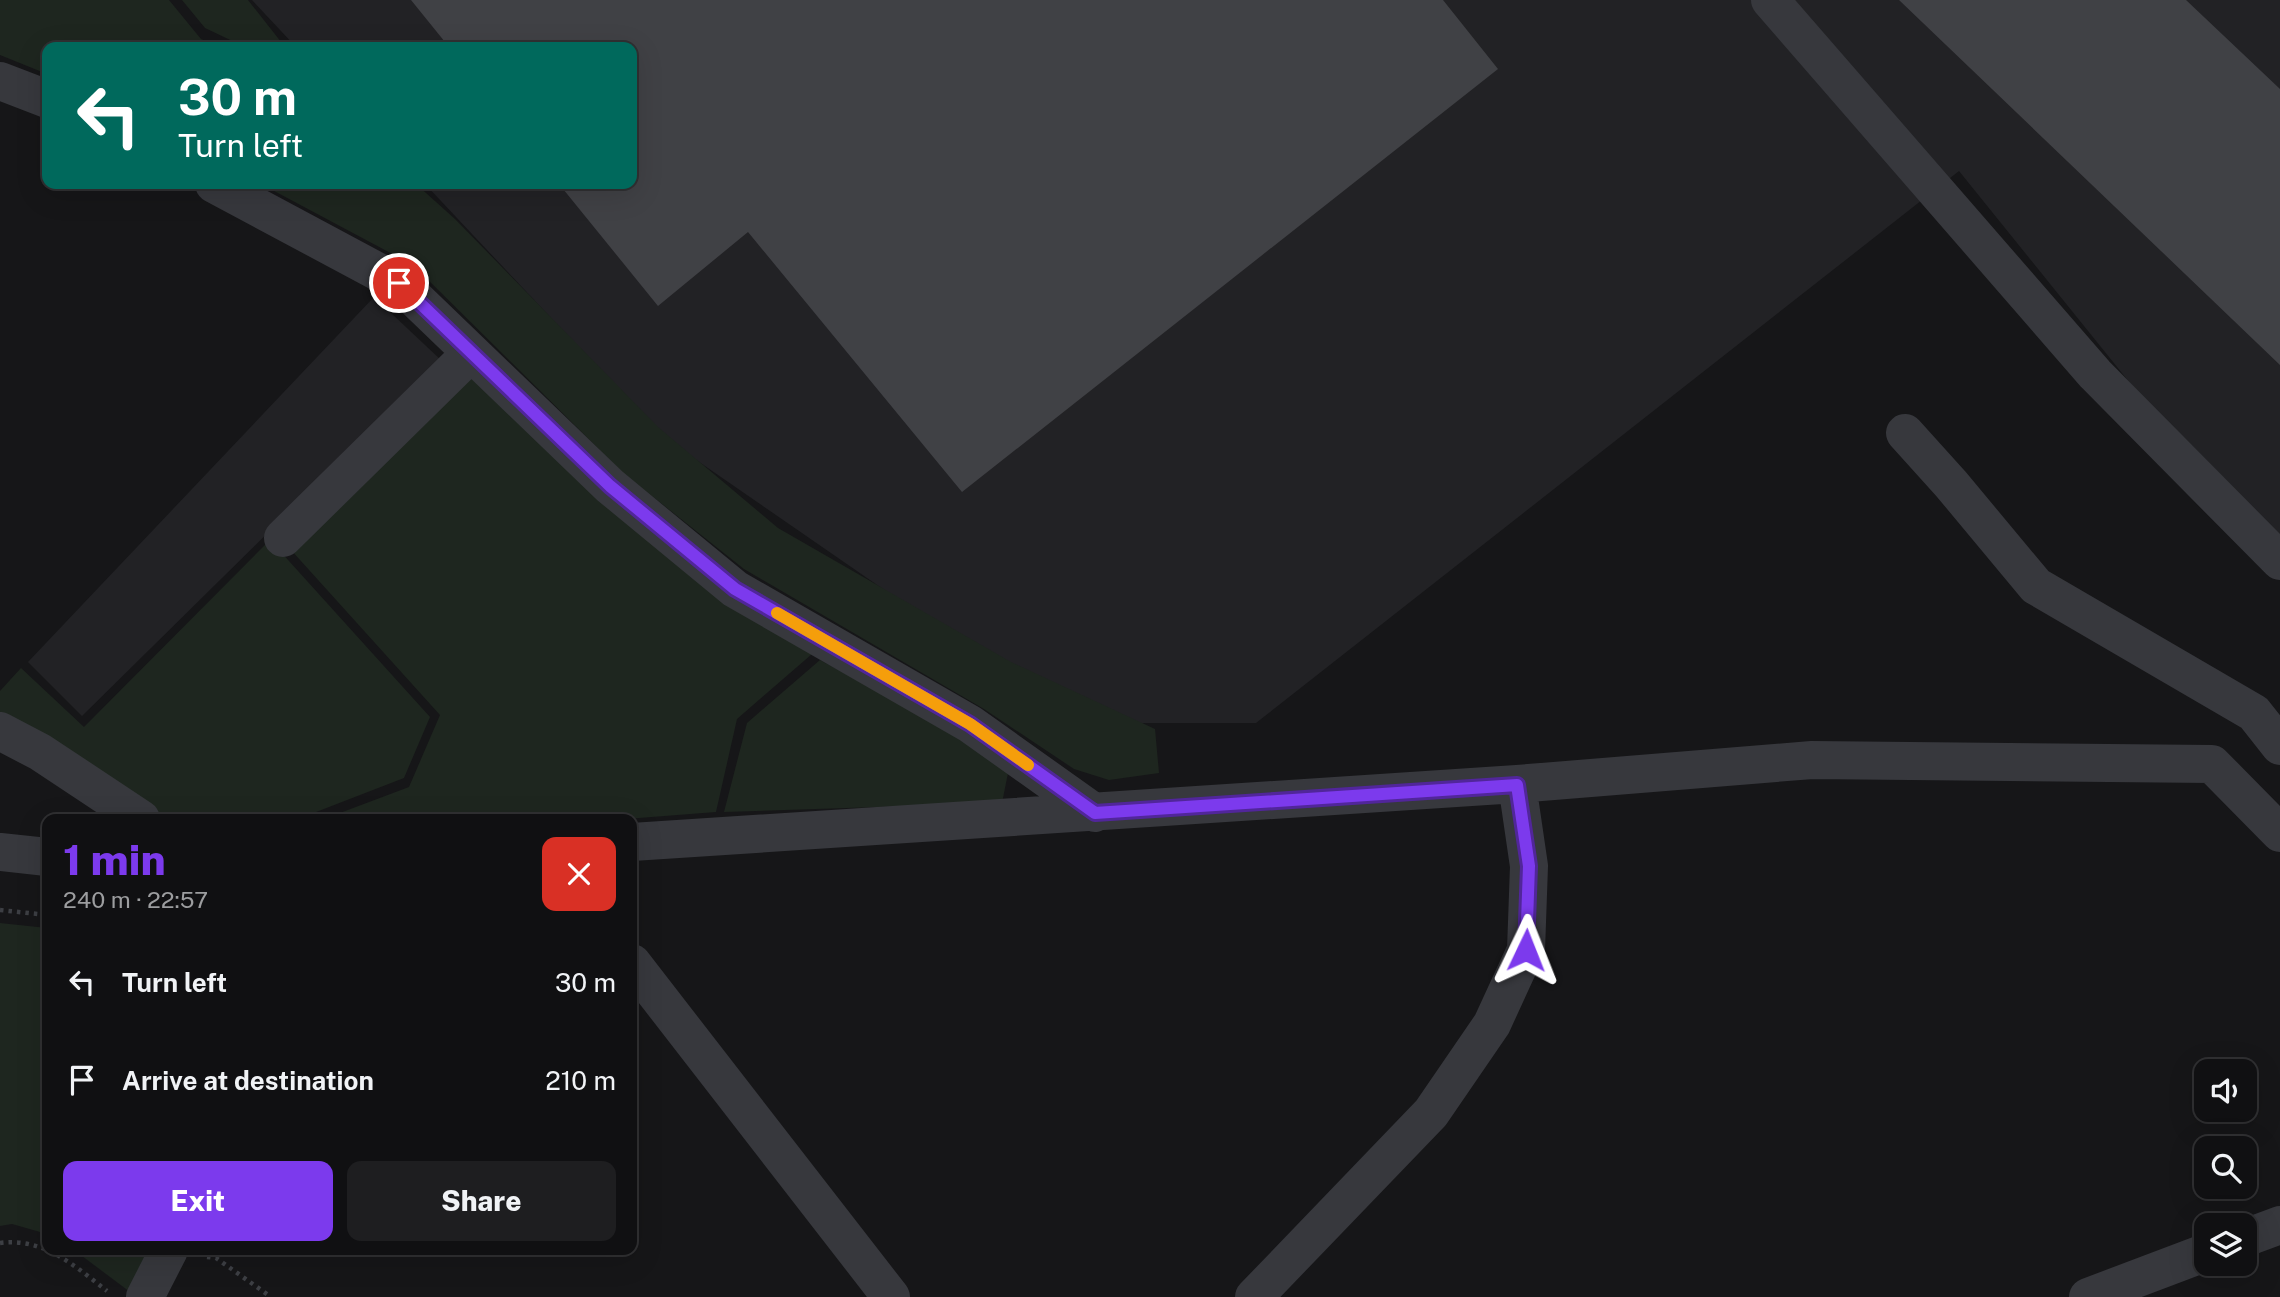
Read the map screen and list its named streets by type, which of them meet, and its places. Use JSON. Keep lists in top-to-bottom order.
{
  "page": {
    "turn": ["30 m", "Turn left"],
    "heading": ["1 min", "240 m · 22:57"],
    "list": [
      {
        "name": "Turn left",
        "value": "30 m"
      },
      {
        "name": "Arrive at destination",
        "value": "210 m"
      }
    ],
    "buttons": ["Exit", "Share"]
  }
}
